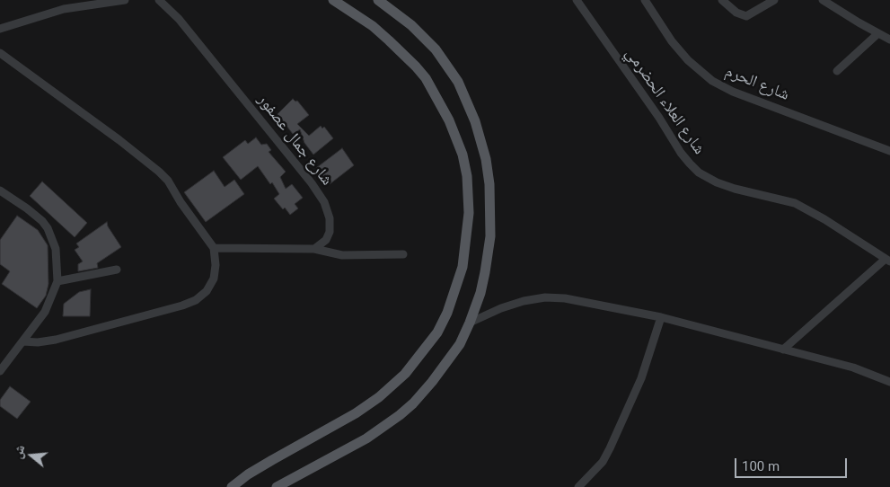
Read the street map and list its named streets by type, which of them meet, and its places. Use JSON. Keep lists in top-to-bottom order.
{
  "streets": {
    "street": ["شارع الحرم", "شارع العلاء الحضرمي", "شارع جمال عصفور"]
  },
  "scale_bar": "100 m",
  "north": "left"
}
